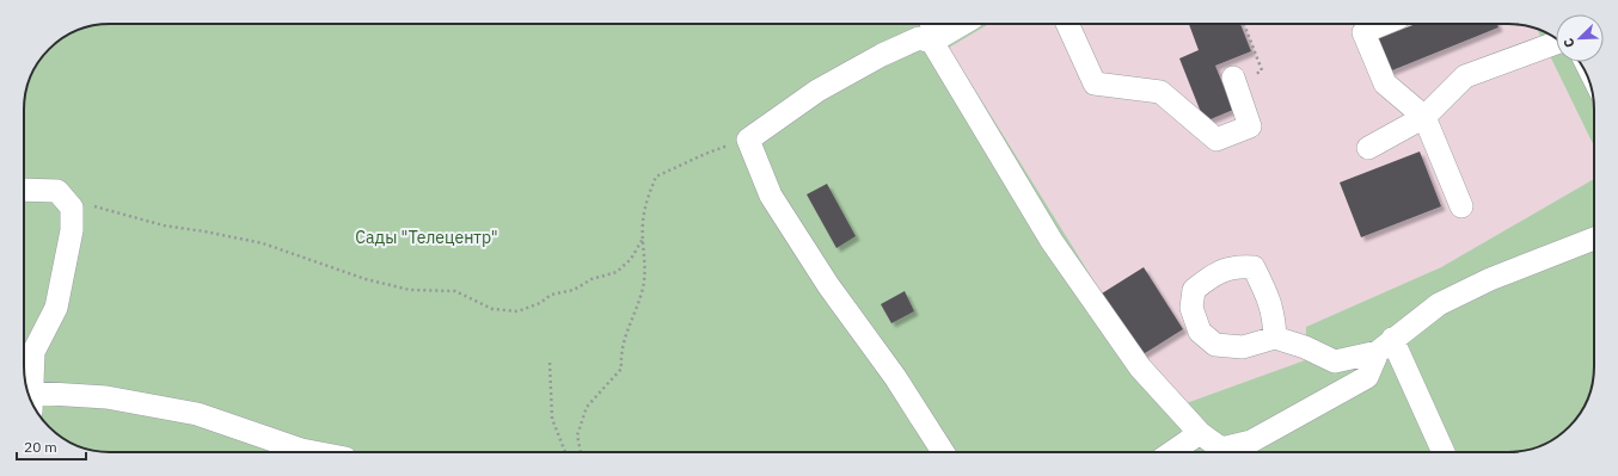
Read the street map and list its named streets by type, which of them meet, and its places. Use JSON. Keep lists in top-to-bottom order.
{
  "parks": ["Сады \"Телецентр\""],
  "scale_bar": "20 m",
  "north": "bottom left"
}
